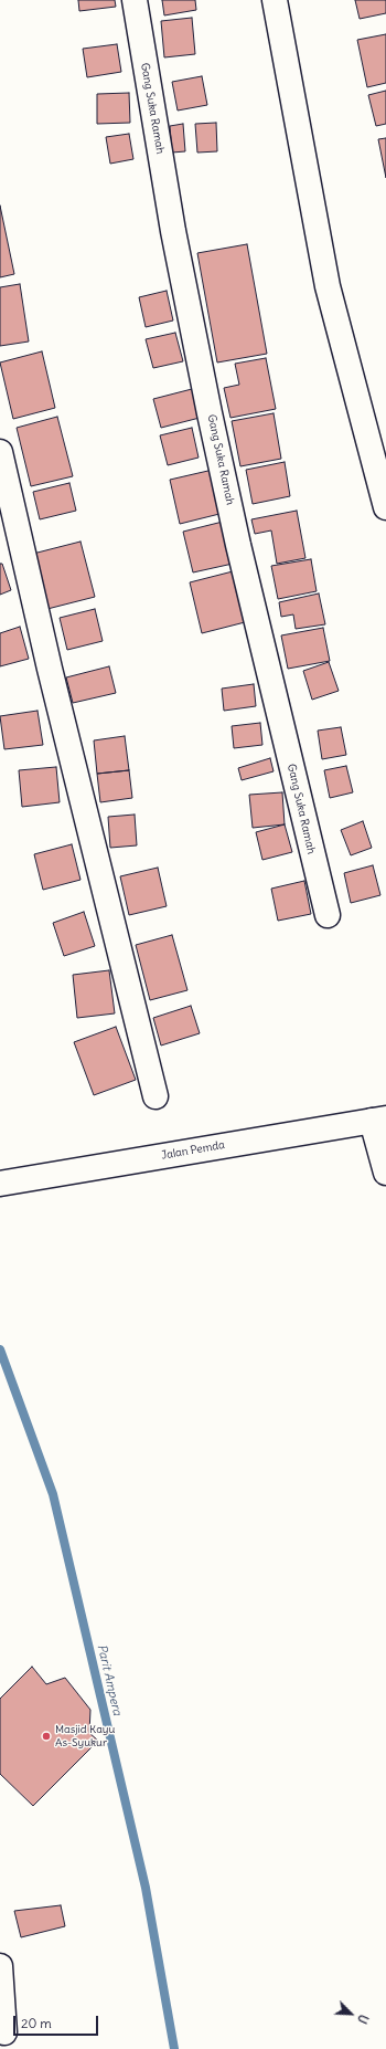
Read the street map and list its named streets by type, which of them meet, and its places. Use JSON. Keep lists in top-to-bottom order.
{
  "streets": {
    "street": ["Gang Suka Ramah", "Jalan Pemda"]
  },
  "water": ["Parit Ampera"],
  "places": ["Masjid Kayu As-Syukur"],
  "scale_bar": "20 m",
  "north": "bottom right"
}
